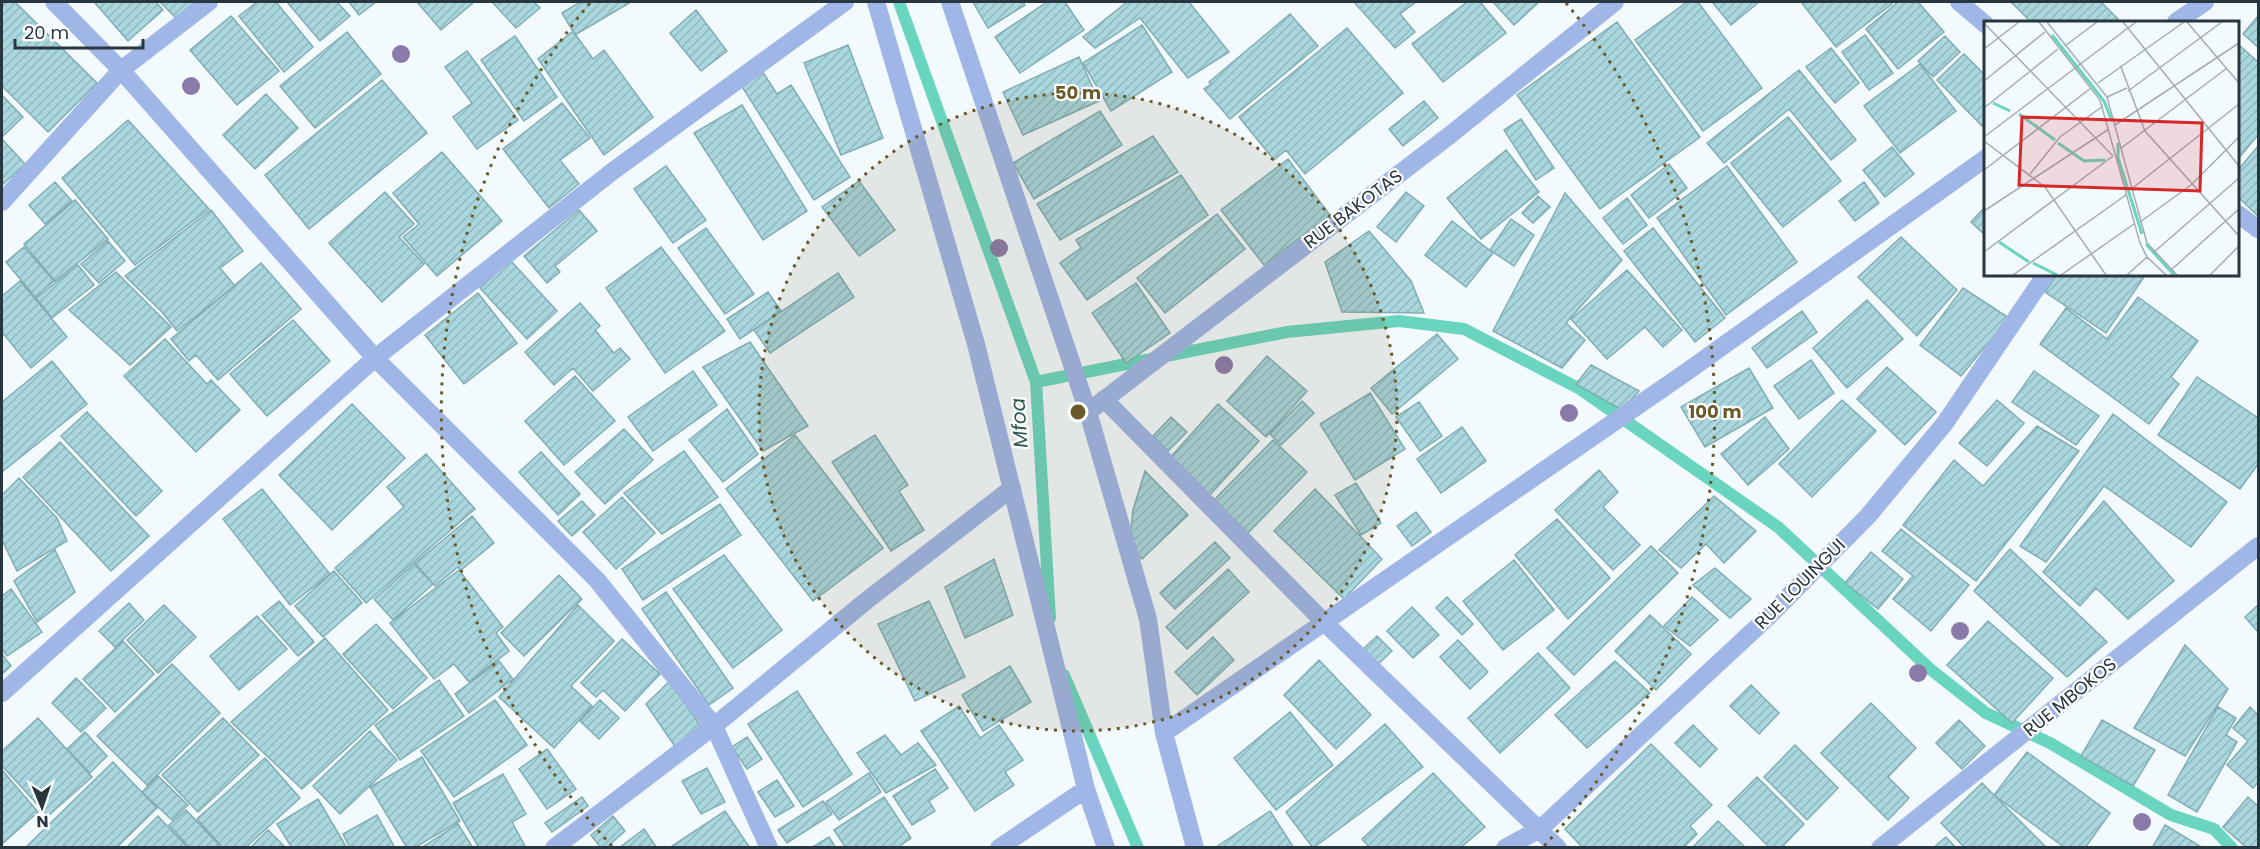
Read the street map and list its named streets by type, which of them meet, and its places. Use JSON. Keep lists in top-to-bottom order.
{
  "streets": {
    "street": ["RUE BAKOTAS", "RUE LOUINGUI", "RUE MBOKOS"]
  },
  "water": ["Mfoa"],
  "scale_bar": "20 m",
  "north": "bottom",
  "rings": ["50 m", "100 m"]
}
